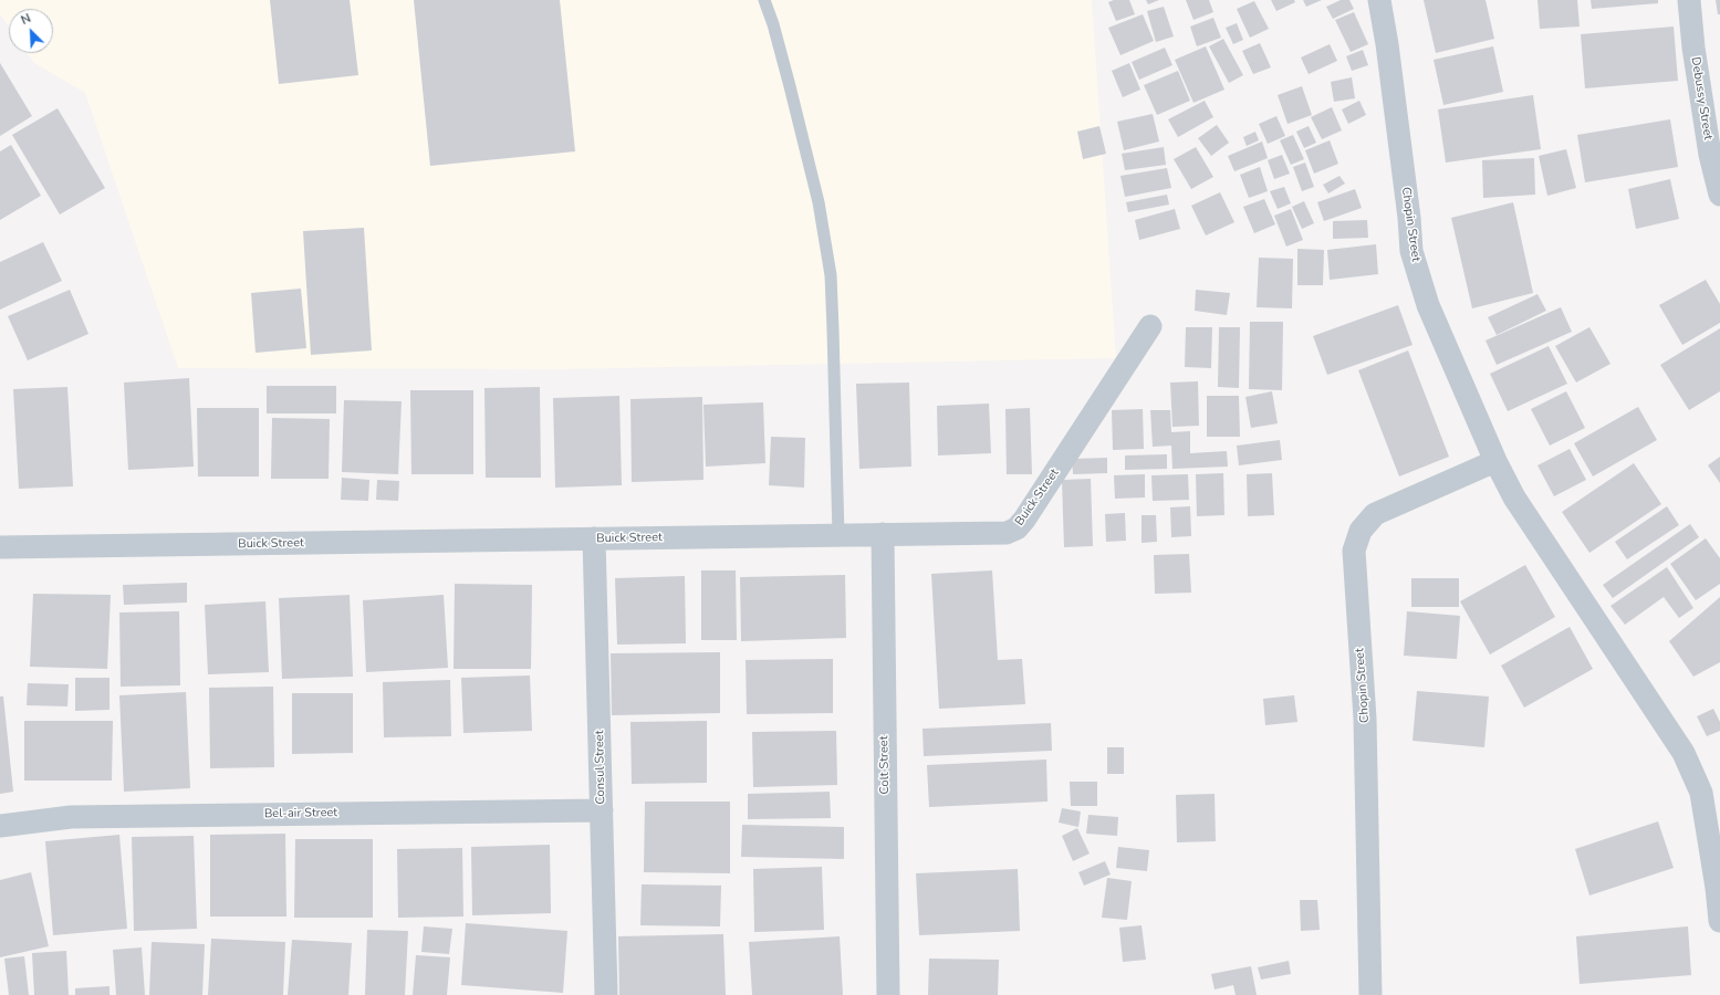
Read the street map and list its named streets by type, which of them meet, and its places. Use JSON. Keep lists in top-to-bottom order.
{
  "streets": {
    "street": [
      "Debussy Street",
      "Chopin Street",
      "Buick Street",
      "Colt Street",
      "Consul Street",
      "Bel-air Street"
    ]
  },
  "crossings": [
    ["Buick Street", "Colt Street"],
    ["Buick Street", "Consul Street"],
    ["Consul Street", "Bel-air Street"]
  ],
  "north": "top left"
}
